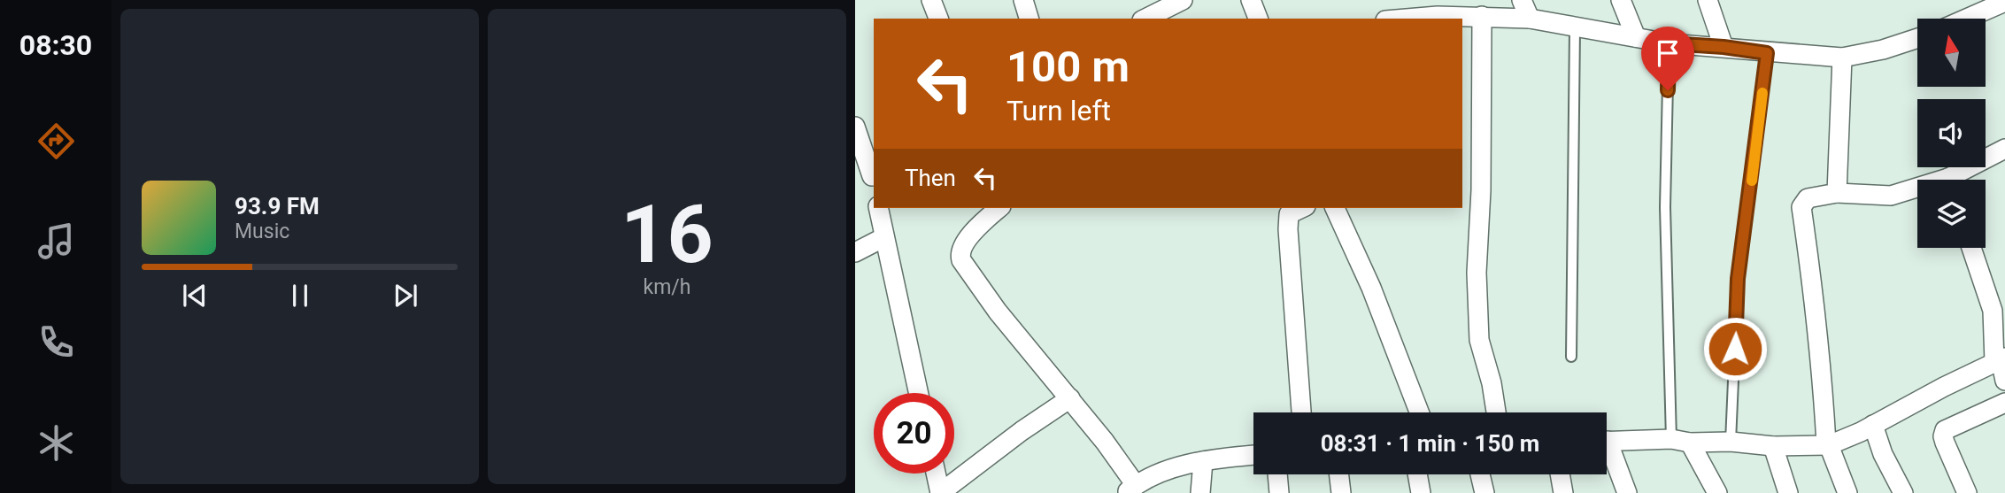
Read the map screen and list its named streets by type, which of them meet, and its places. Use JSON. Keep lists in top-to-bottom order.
{
  "north": "top",
  "page": {
    "tabs": "08:30",
    "tile": ["16", "km/h"],
    "turn": ["100 m", "Turn left"],
    "then": "Then",
    "song": ["93.9 FM", "Music"],
    "limit": "20",
    "trip": "08:31 · 1 min · 150 m"
  }
}
